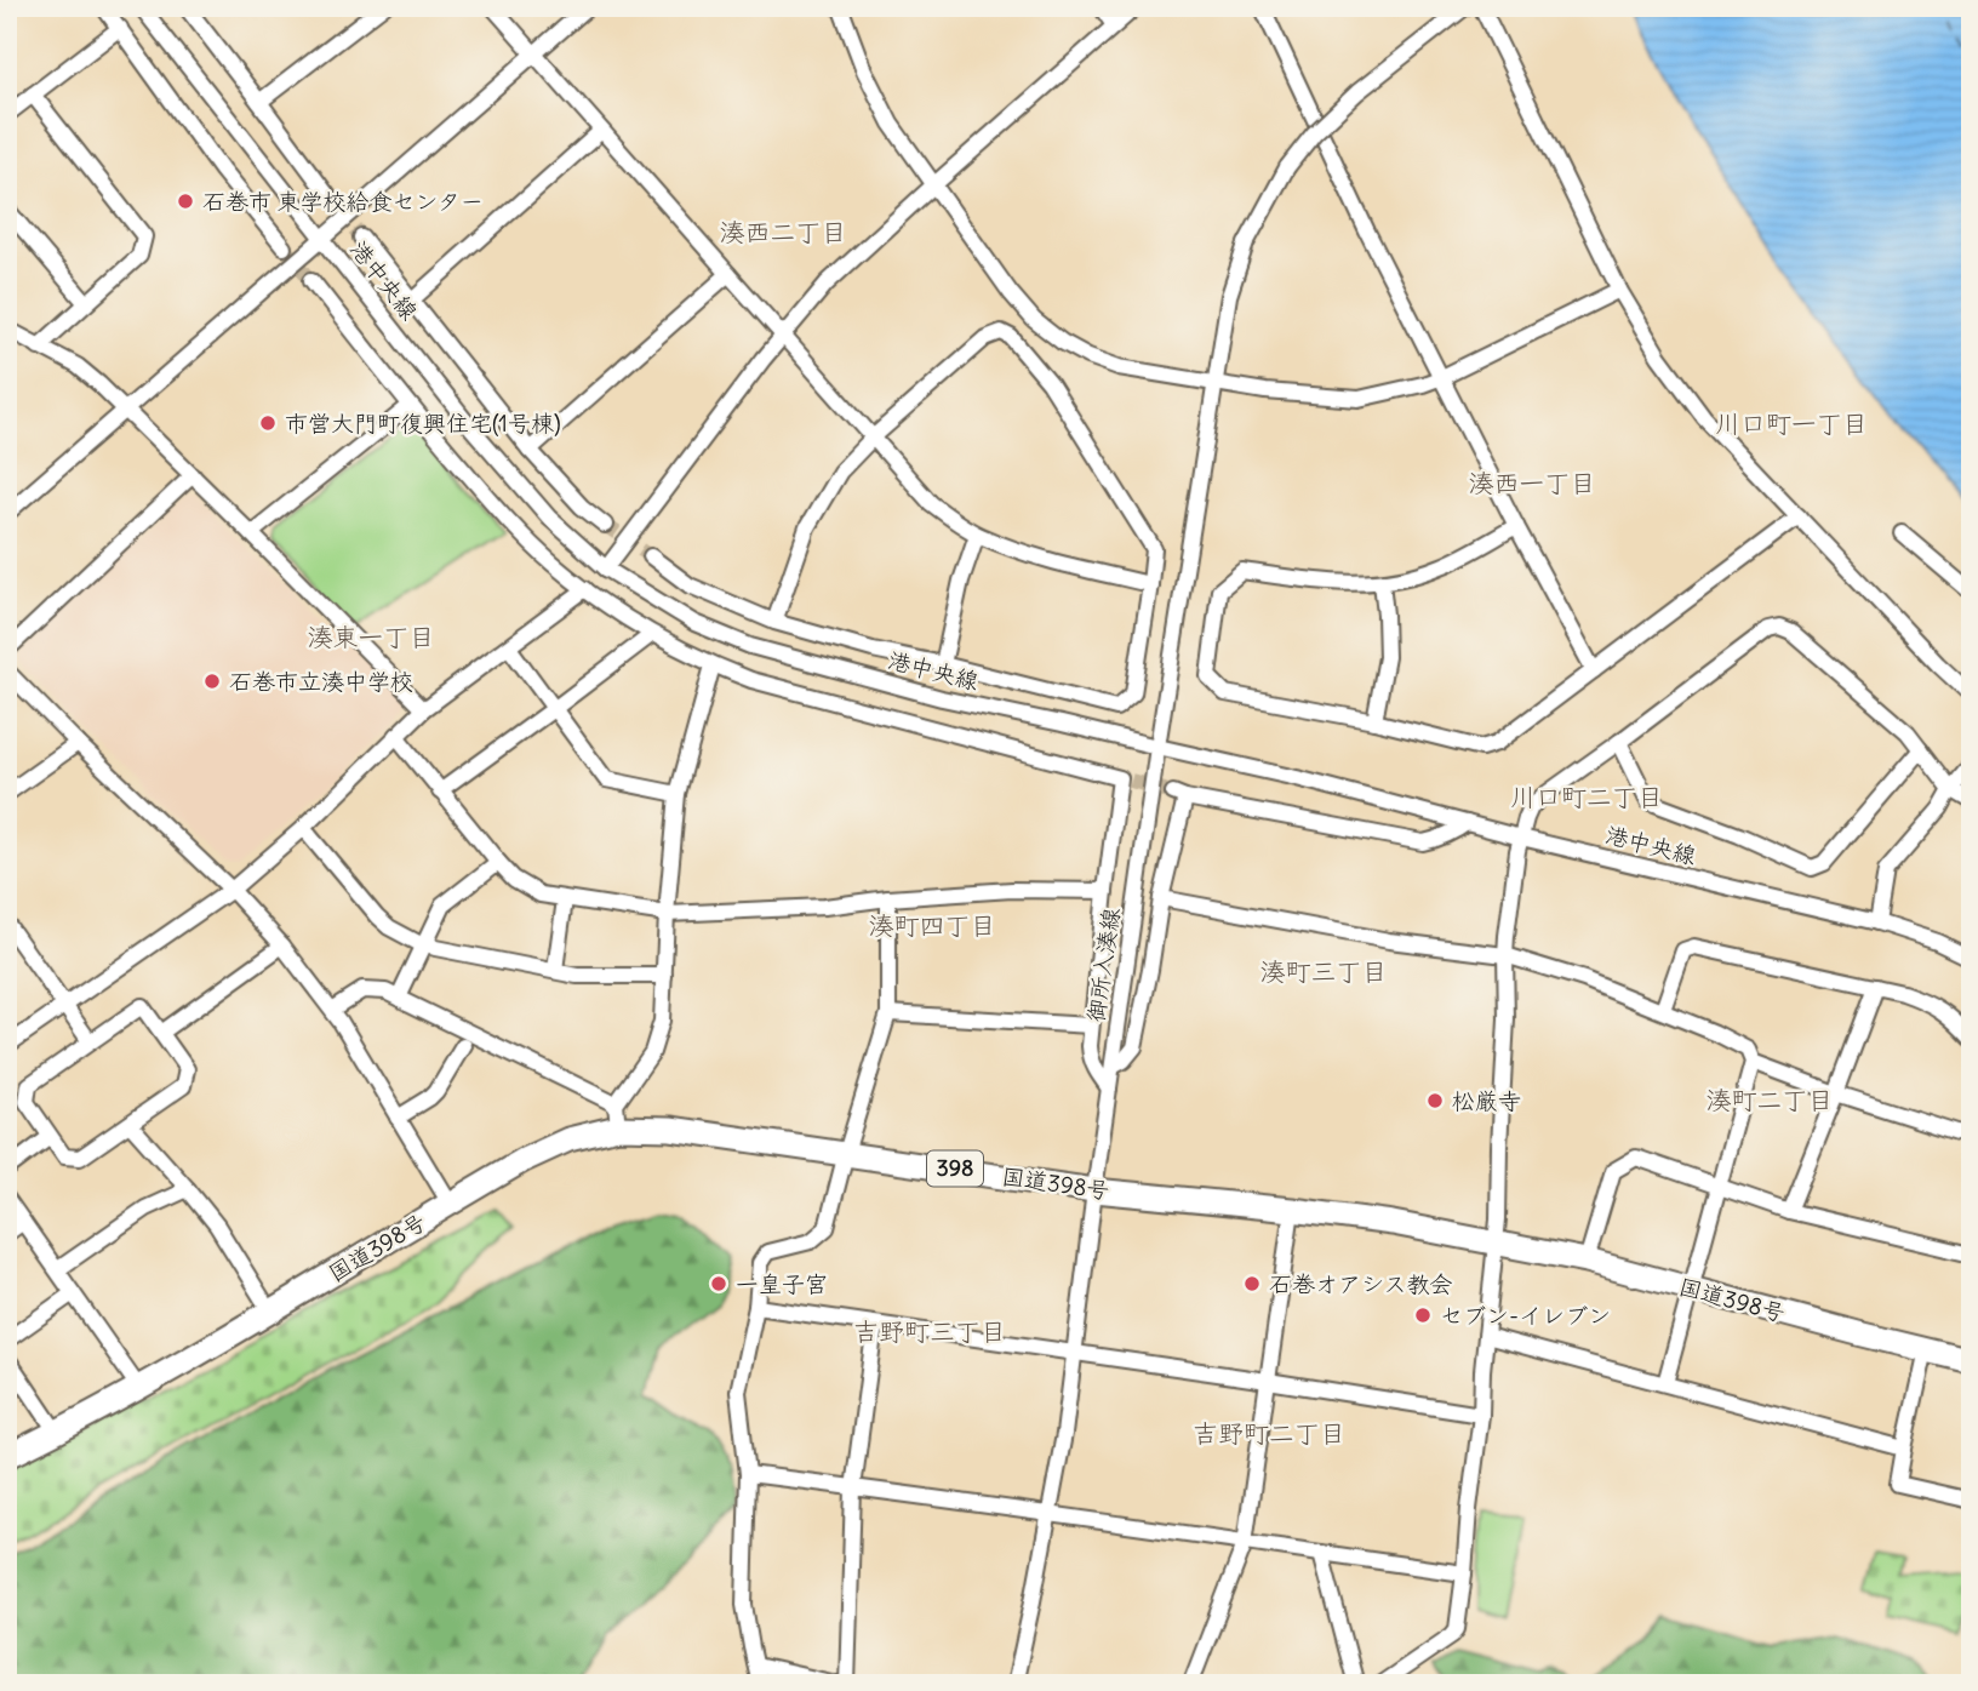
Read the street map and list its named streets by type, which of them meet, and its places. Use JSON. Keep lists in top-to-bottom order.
{
  "streets": {
    "highway": ["398", "国道398号"],
    "street": ["港中央線", "御所入湊線"]
  },
  "crossings": [
    ["港中央線", "御所入湊線"],
    ["御所入湊線", "国道398号"]
  ],
  "districts": [
    "湊西二丁目",
    "川口町一丁目",
    "湊西一丁目",
    "湊東一丁目",
    "川口町二丁目",
    "湊町四丁目",
    "湊町三丁目",
    "湊町二丁目",
    "吉野町三丁目",
    "吉野町二丁目"
  ],
  "places": [
    "石巻市 東学校給食センター",
    "市営大門町復興住宅(1号棟)",
    "石巻市立湊中学校",
    "松厳寺",
    "一皇子宮",
    "石巻オアシス教会",
    "セブン-イレブン"
  ]
}
